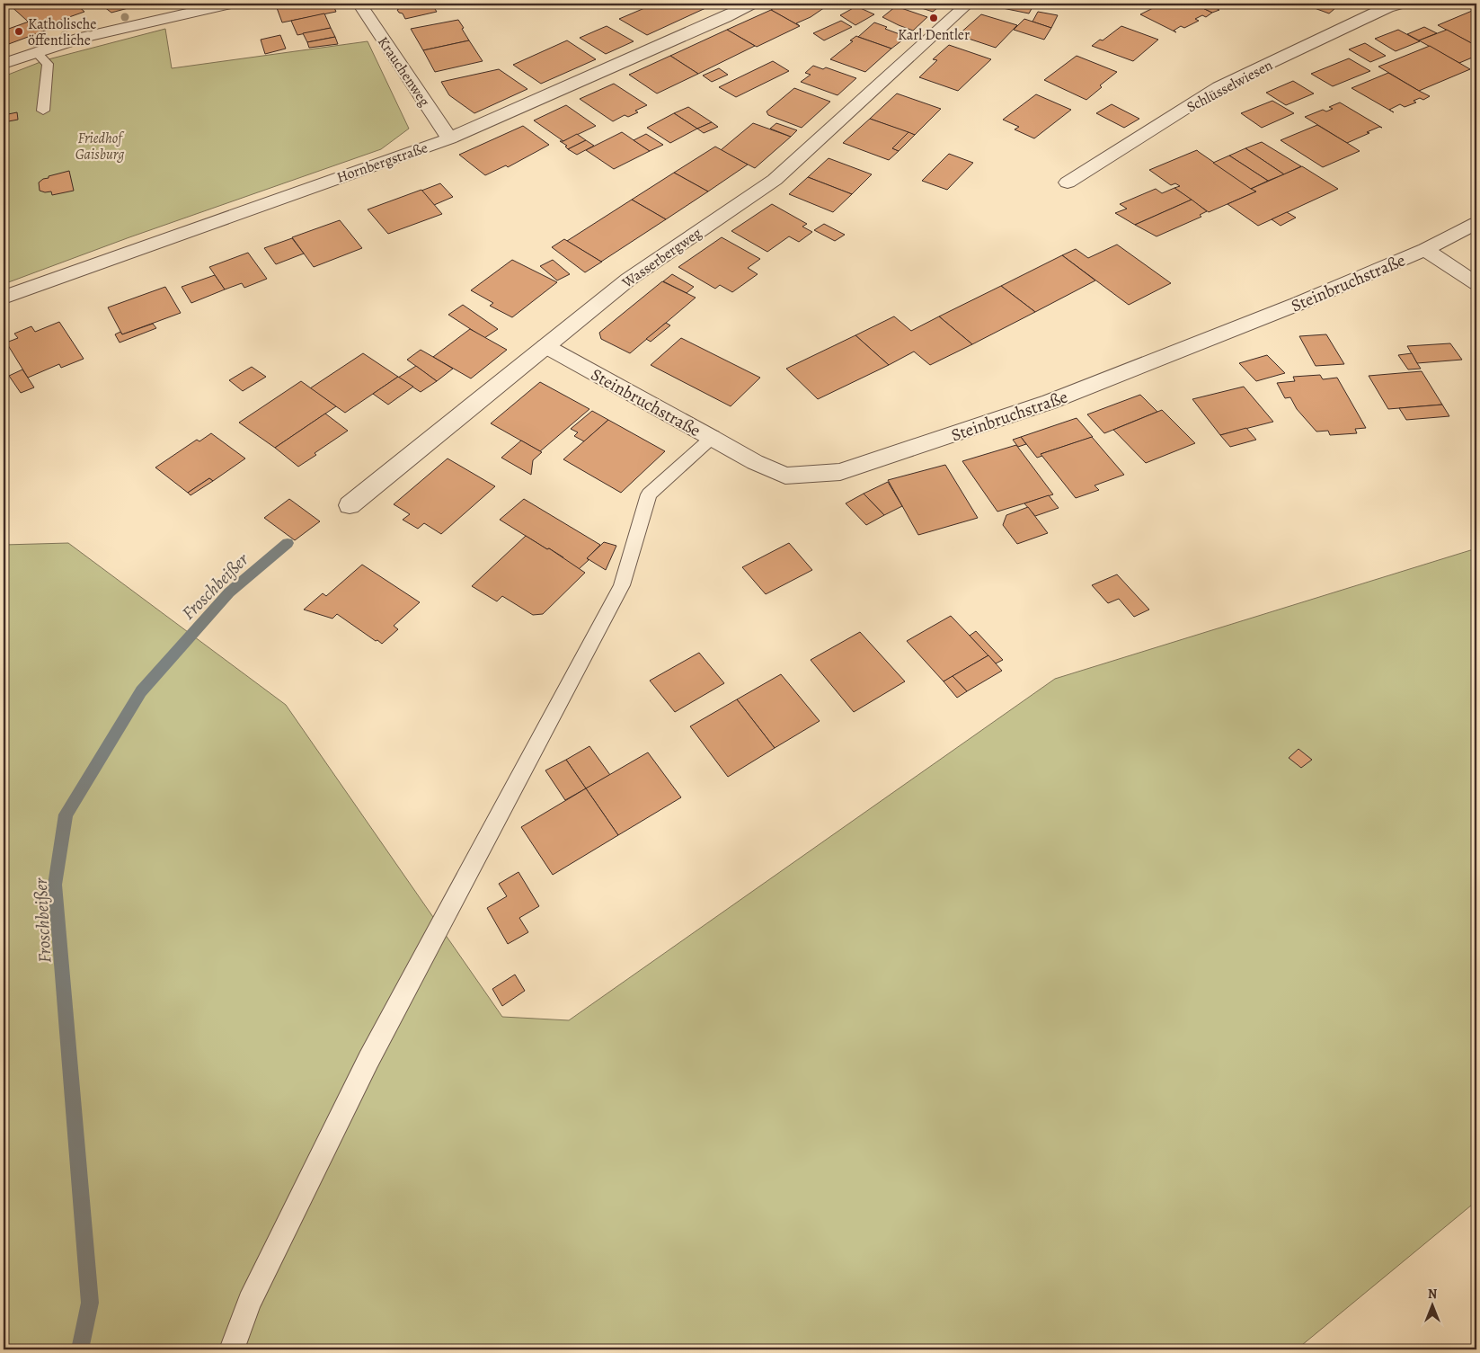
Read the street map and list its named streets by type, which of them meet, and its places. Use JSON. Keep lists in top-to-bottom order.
{
  "streets": {
    "street": [
      "Krauchenweg",
      "Schlüsselwiesen",
      "Hornbergstraße",
      "Wasserbergweg",
      "Steinbruchstraße"
    ]
  },
  "crossings": [
    ["Krauchenweg", "Hornbergstraße"],
    ["Wasserbergweg", "Steinbruchstraße"]
  ],
  "water": ["Froschbeißer"],
  "parks": ["Friedhof Gaisburg"],
  "places": ["Karl Dentler", "Katholische öffentliche"],
  "north": "top"
}
